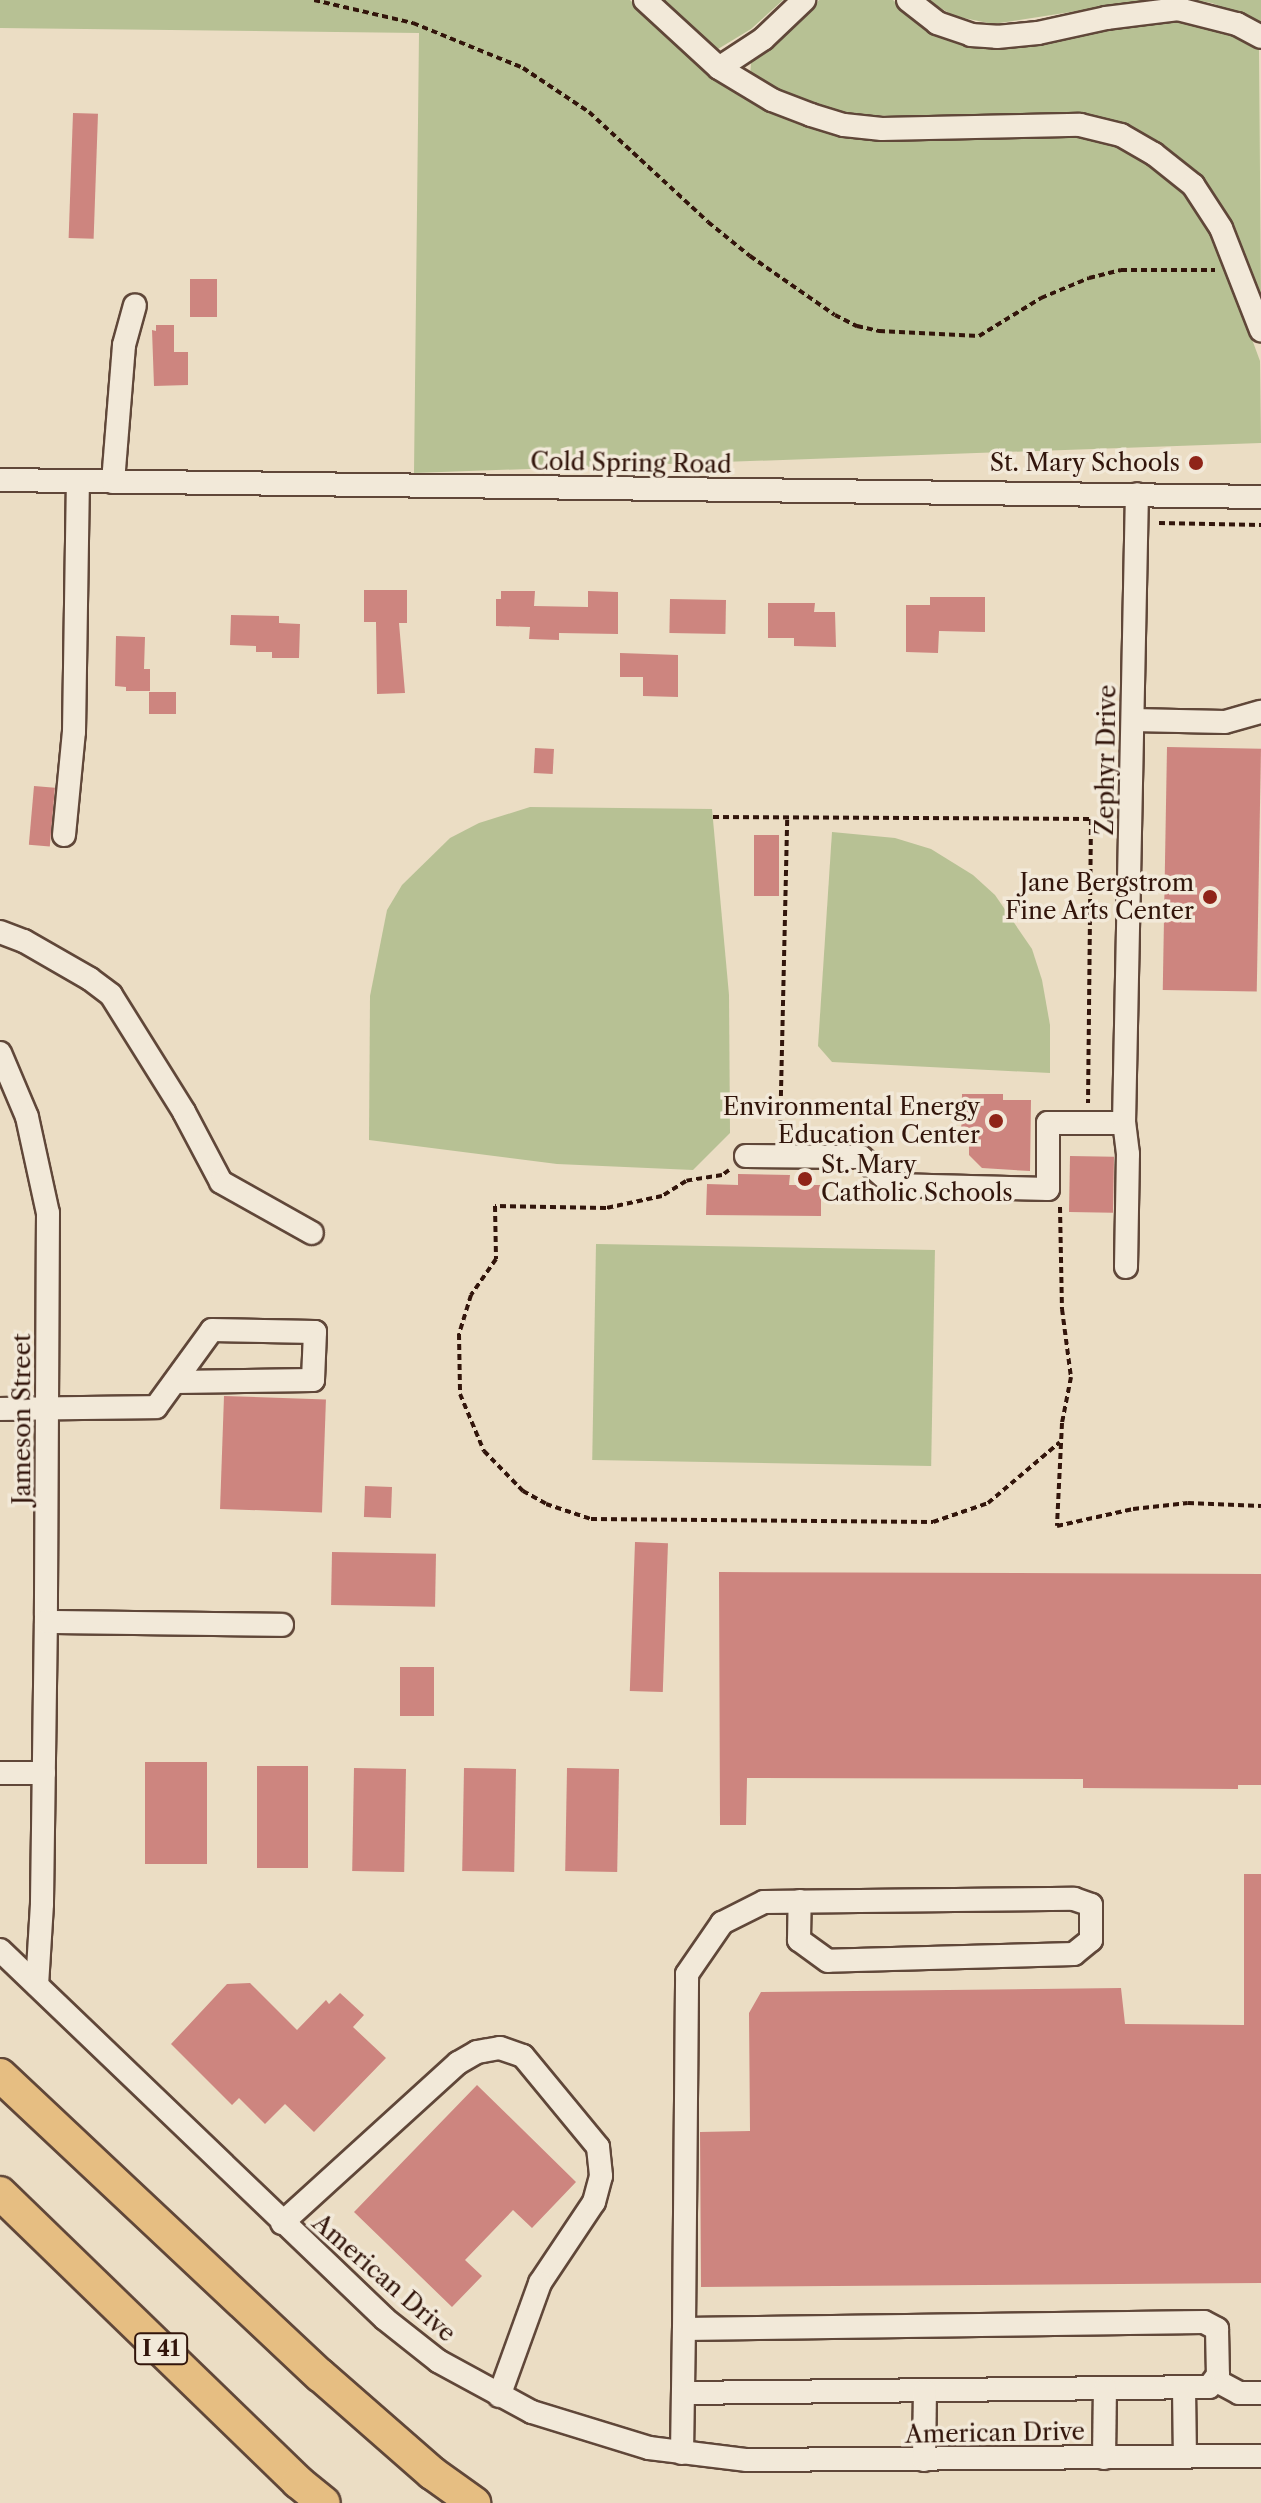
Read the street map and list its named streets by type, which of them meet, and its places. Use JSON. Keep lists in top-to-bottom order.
{
  "streets": {
    "highway": ["I 41"],
    "street": [
      "Cold Spring Road",
      "Zephyr Drive",
      "Jameson Street",
      "American Drive"
    ]
  },
  "crossings": [
    ["Cold Spring Road", "Zephyr Drive"],
    ["Jameson Street", "American Drive"]
  ],
  "places": [
    "St. Mary Schools",
    "Jane Bergstrom Fine Arts Center",
    "Environmental Energy Education Center",
    "St. Mary Catholic Schools"
  ]
}
